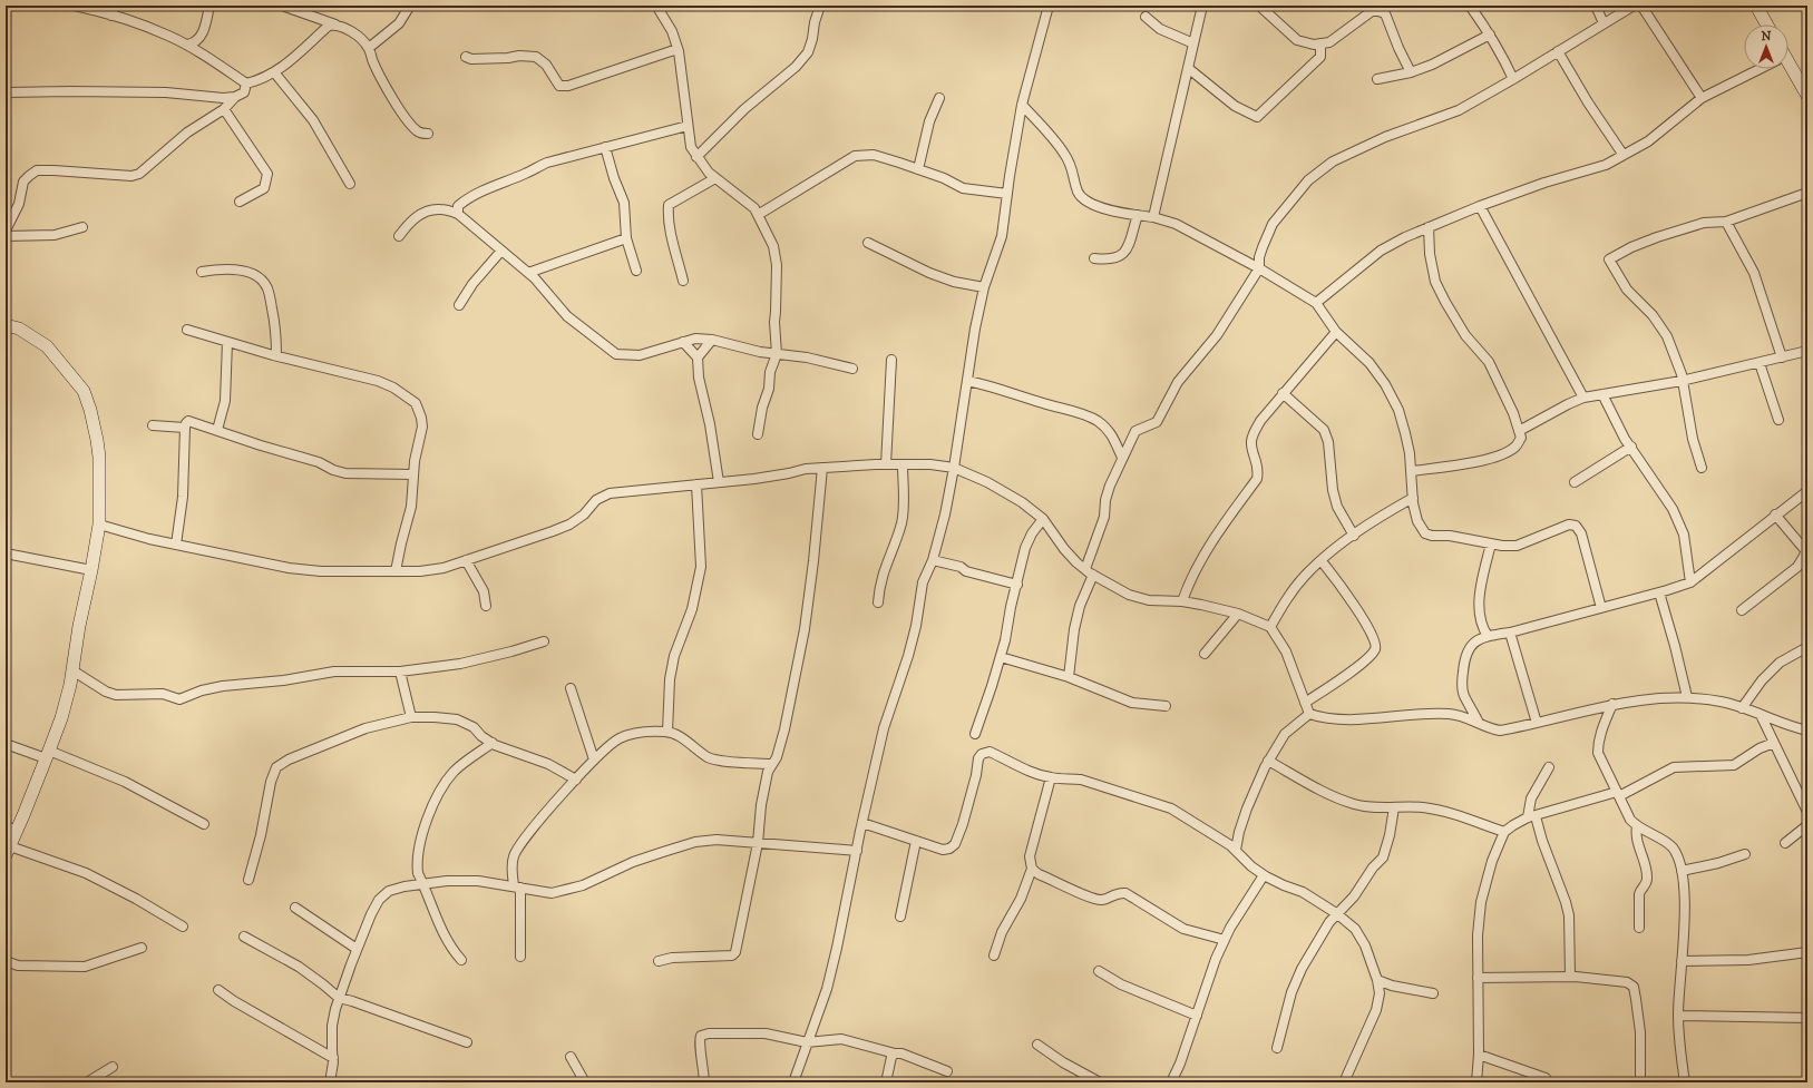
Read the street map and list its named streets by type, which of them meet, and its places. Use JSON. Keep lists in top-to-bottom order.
{
  "north": "top"
}
